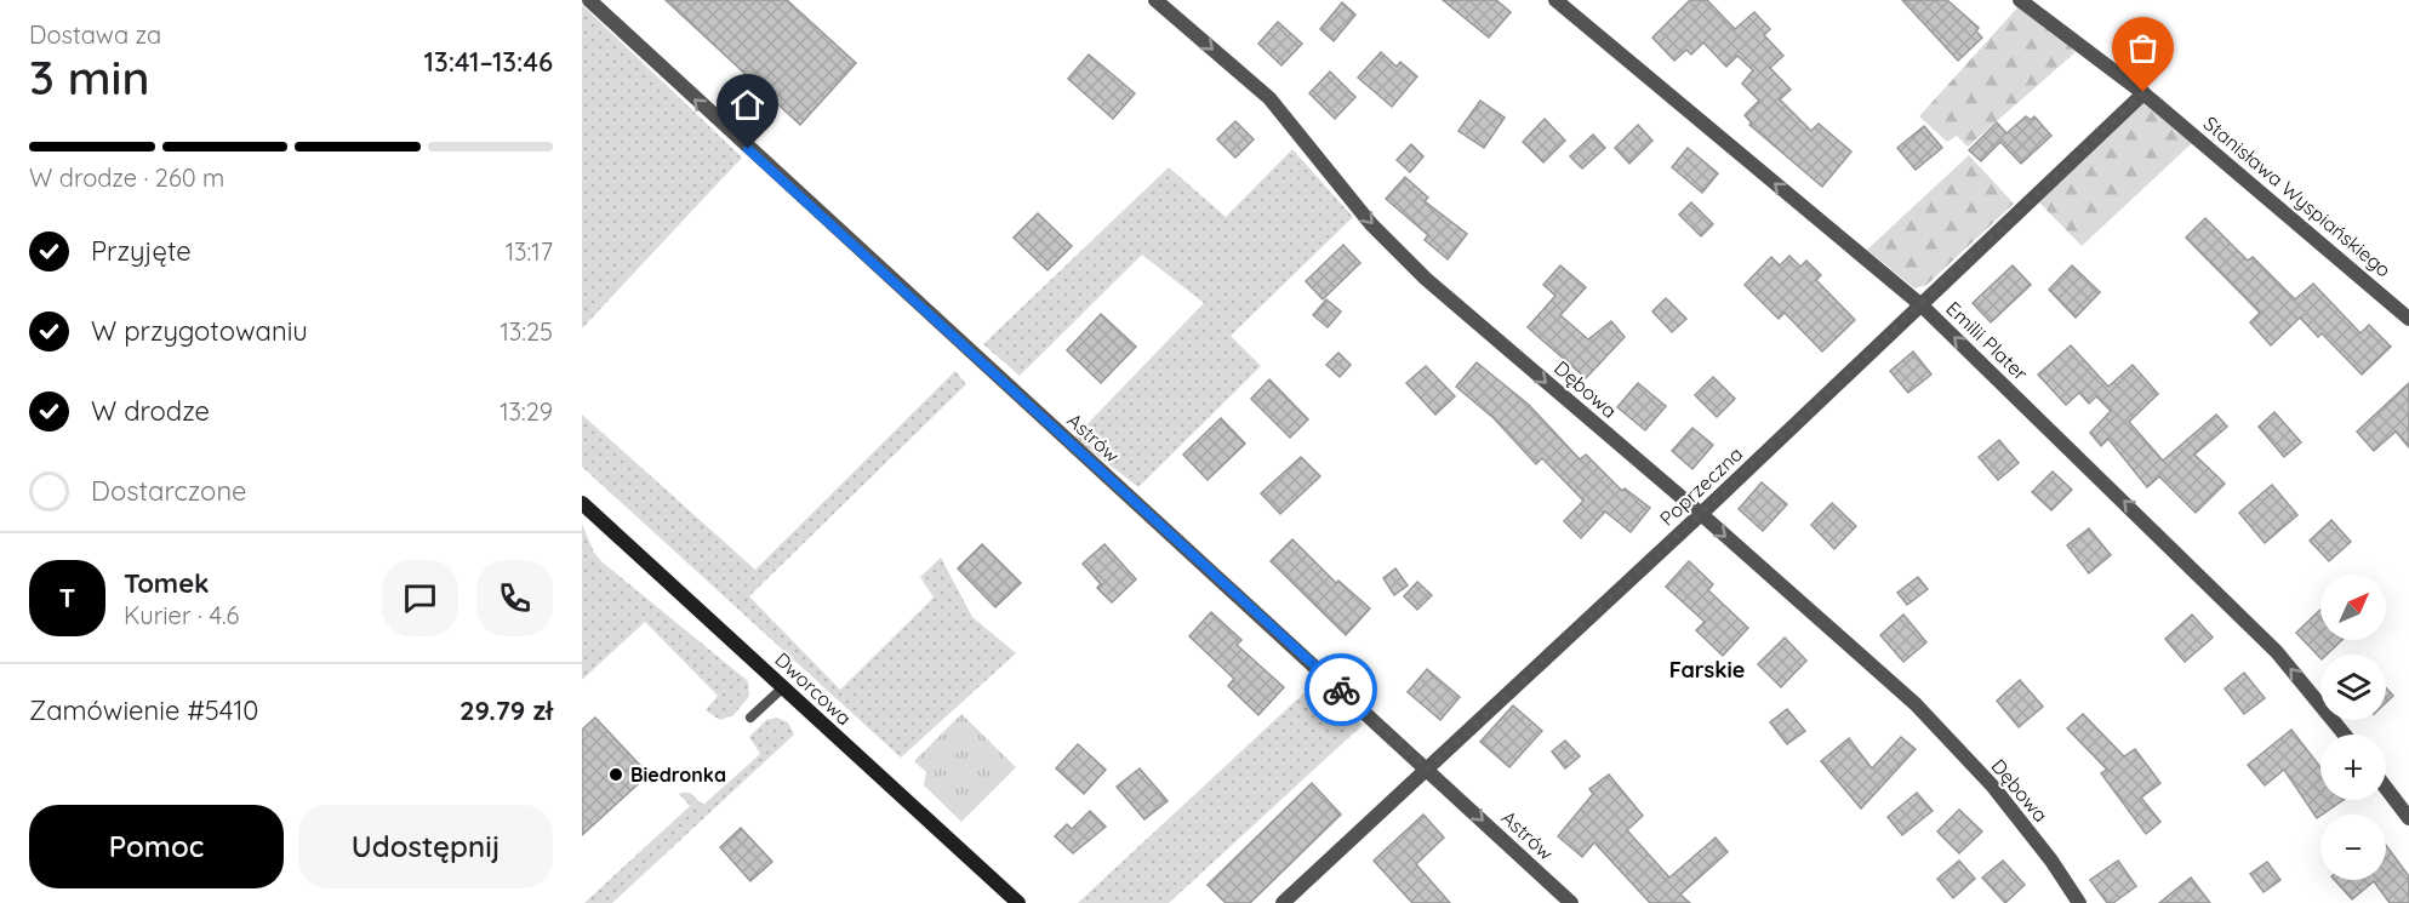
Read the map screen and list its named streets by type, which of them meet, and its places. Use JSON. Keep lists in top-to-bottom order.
{
  "streets": {
    "main road": ["Dworcowa"],
    "street": [
      "Stanisława Wyspiańskiego",
      "Emilii Plater",
      "Dębowa",
      "Astrów",
      "Poprzeczna"
    ]
  },
  "crossings": [
    ["Stanisława Wyspiańskiego", "Poprzeczna"],
    ["Emilii Plater", "Poprzeczna"],
    ["Dębowa", "Poprzeczna"],
    ["Astrów", "Poprzeczna"]
  ],
  "one_way": ["Emilii Plater", "Dębowa"],
  "districts": ["Farskie"],
  "places": ["Biedronka"],
  "north": "top right",
  "page": {
    "heading": ["3 min", "Dostawa za", "13:41–13:46"],
    "panel": [
      "Tomek",
      "Kurier · 4.6",
      "Zamówienie #5410",
      "29.79 zł"
    ],
    "bar": "W drodze · 260 m",
    "list": [
      ["Przyjęte", "13:17"],
      ["W przygotowaniu", "13:25"],
      ["W drodze", "13:29"],
      "Dostarczone"
    ],
    "round": "T",
    "map_buttons": ["+", "−"],
    "buttons": ["Pomoc", "Udostępnij"]
  }
}
